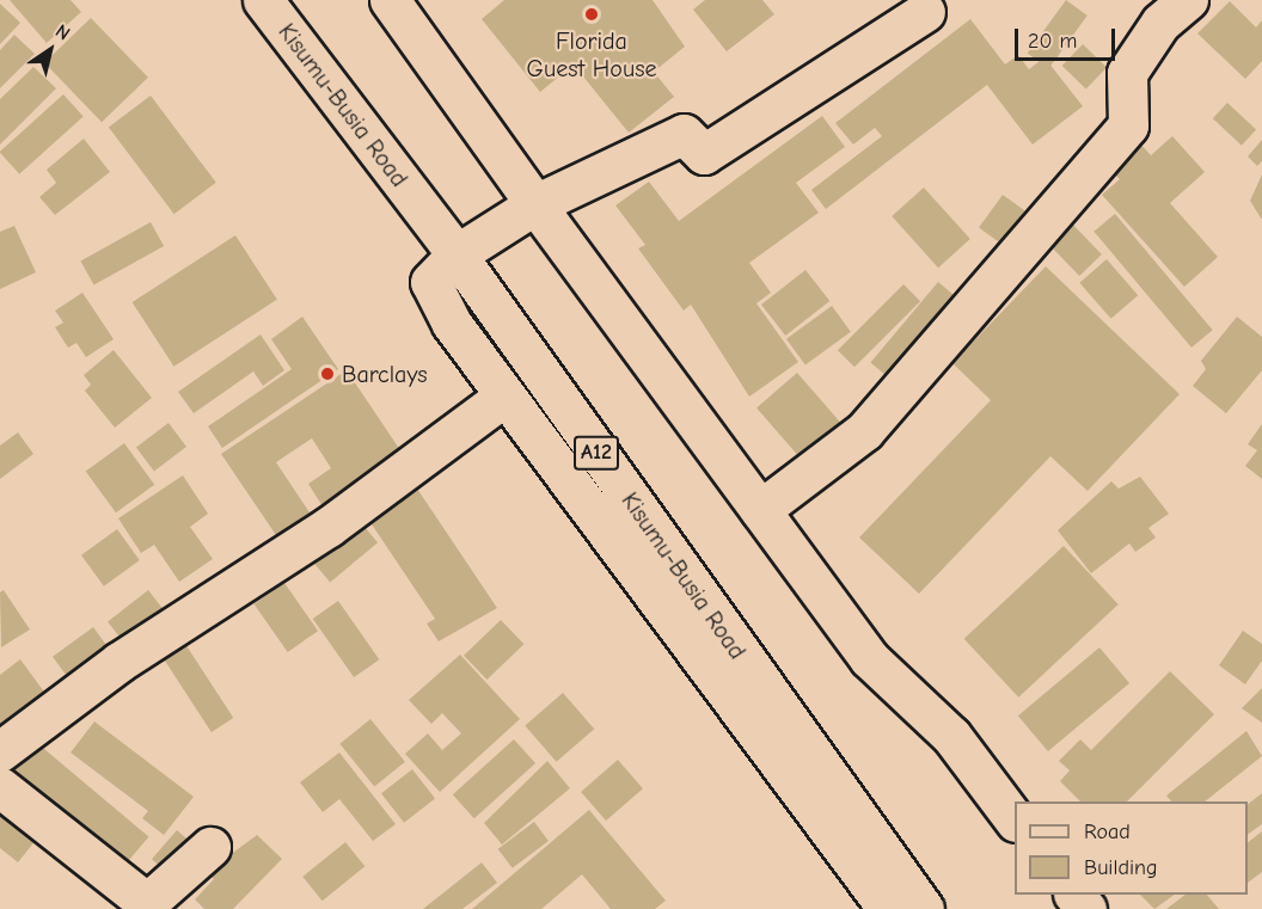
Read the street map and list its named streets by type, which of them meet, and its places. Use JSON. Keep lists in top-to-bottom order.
{
  "streets": {
    "main road": ["Kisumu-Busia Road", "A12"]
  },
  "places": ["Florida Guest House", "Barclays"],
  "legend": ["Road", "Building"],
  "scale_bar": "20 m",
  "north": "top right"
}
